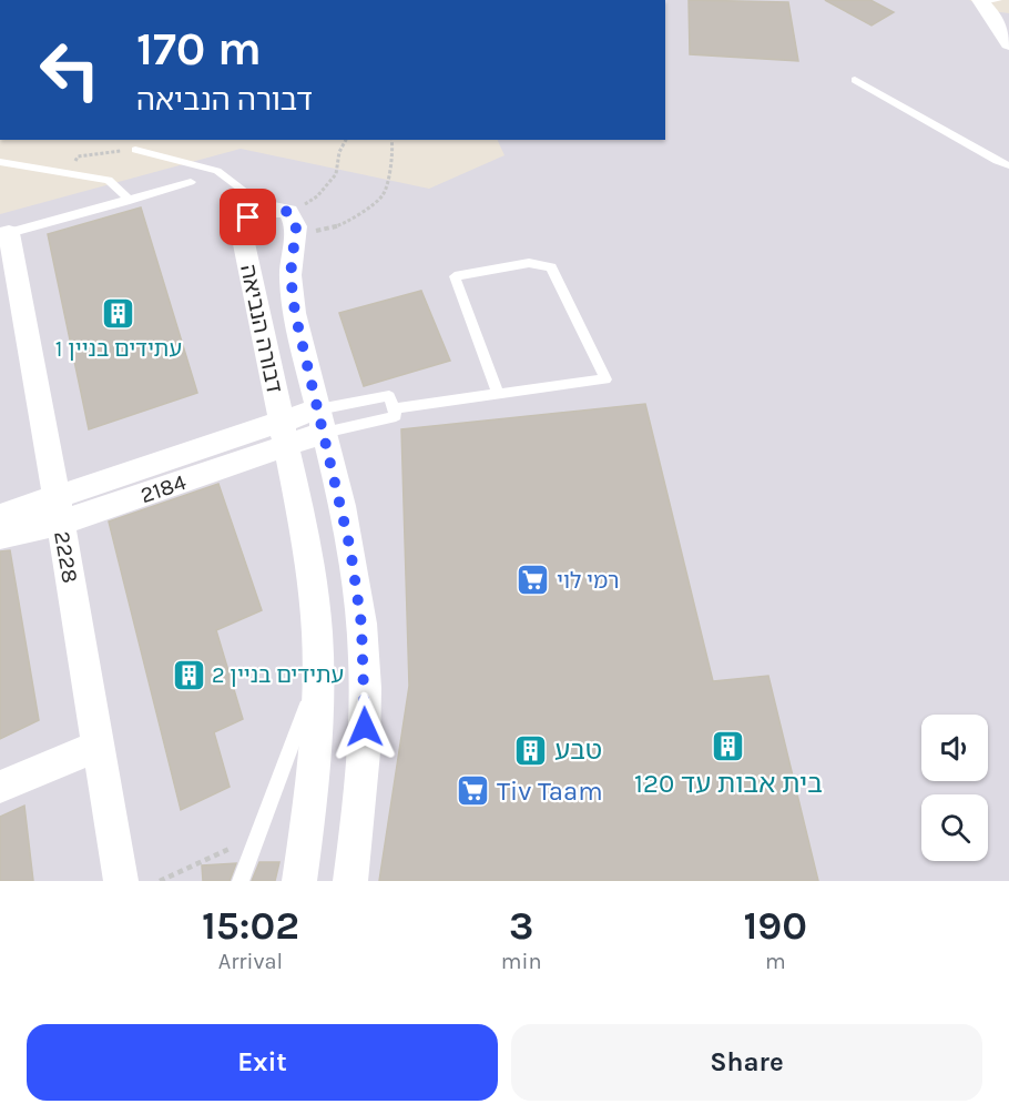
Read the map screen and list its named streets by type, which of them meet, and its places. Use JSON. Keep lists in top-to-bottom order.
{
  "streets": {
    "street": ["דבורה הנביאה", "2184", "2228"]
  },
  "crossings": [
    ["דבורה הנביאה", "2184"],
    ["2184", "2228"]
  ],
  "places": {
    "building": [
      "עתידים בניין 1",
      "עתידים בניין 2",
      "בית אבות עד 120",
      "טבע"
    ],
    "supermarket": ["רמי לוי", "Tiv Taam"]
  },
  "page": {
    "turn": ["170 m", "דבורה הנביאה"],
    "eta": [
      "15:02",
      "Arrival",
      "3",
      "min",
      "190",
      "m"
    ],
    "buttons": ["Exit", "Share"]
  }
}
